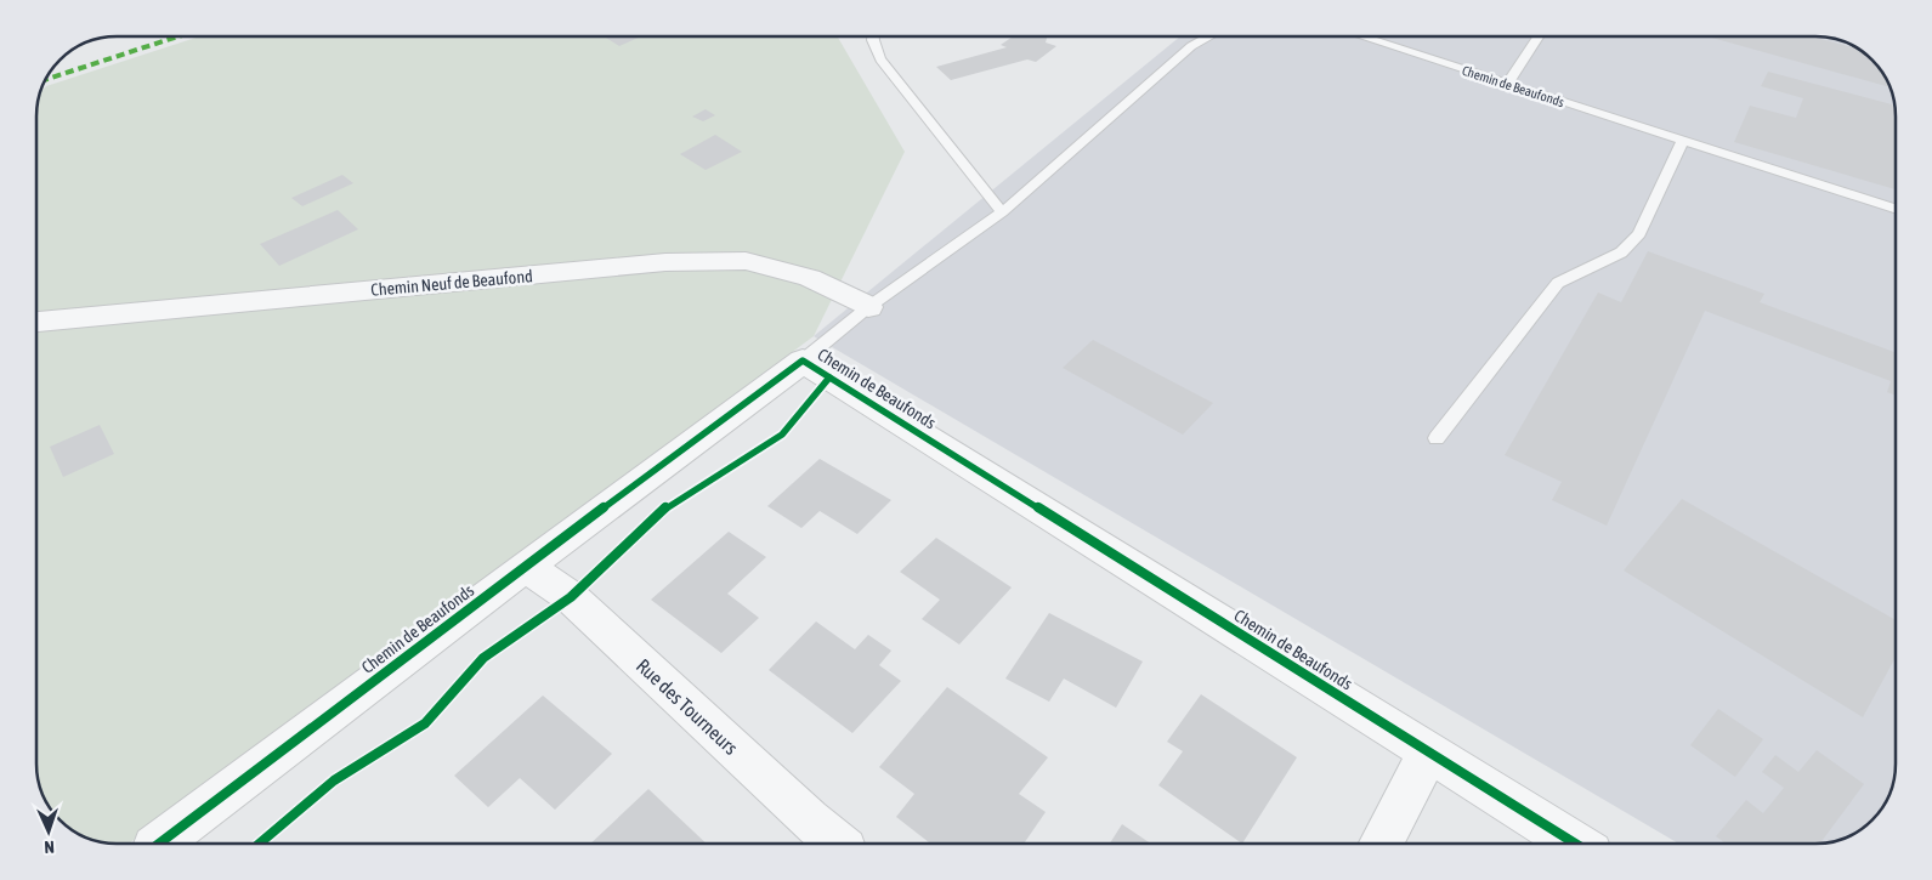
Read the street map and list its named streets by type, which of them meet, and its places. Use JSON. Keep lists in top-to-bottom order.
{
  "streets": {
    "street": ["Chemin de Beaufonds", "Chemin Neuf de Beaufond", "Rue des Tourneurs"]
  },
  "crossings": [
    ["Chemin de Beaufonds", "Chemin Neuf de Beaufond"],
    ["Chemin de Beaufonds", "Rue des Tourneurs"]
  ],
  "north": "bottom"
}
